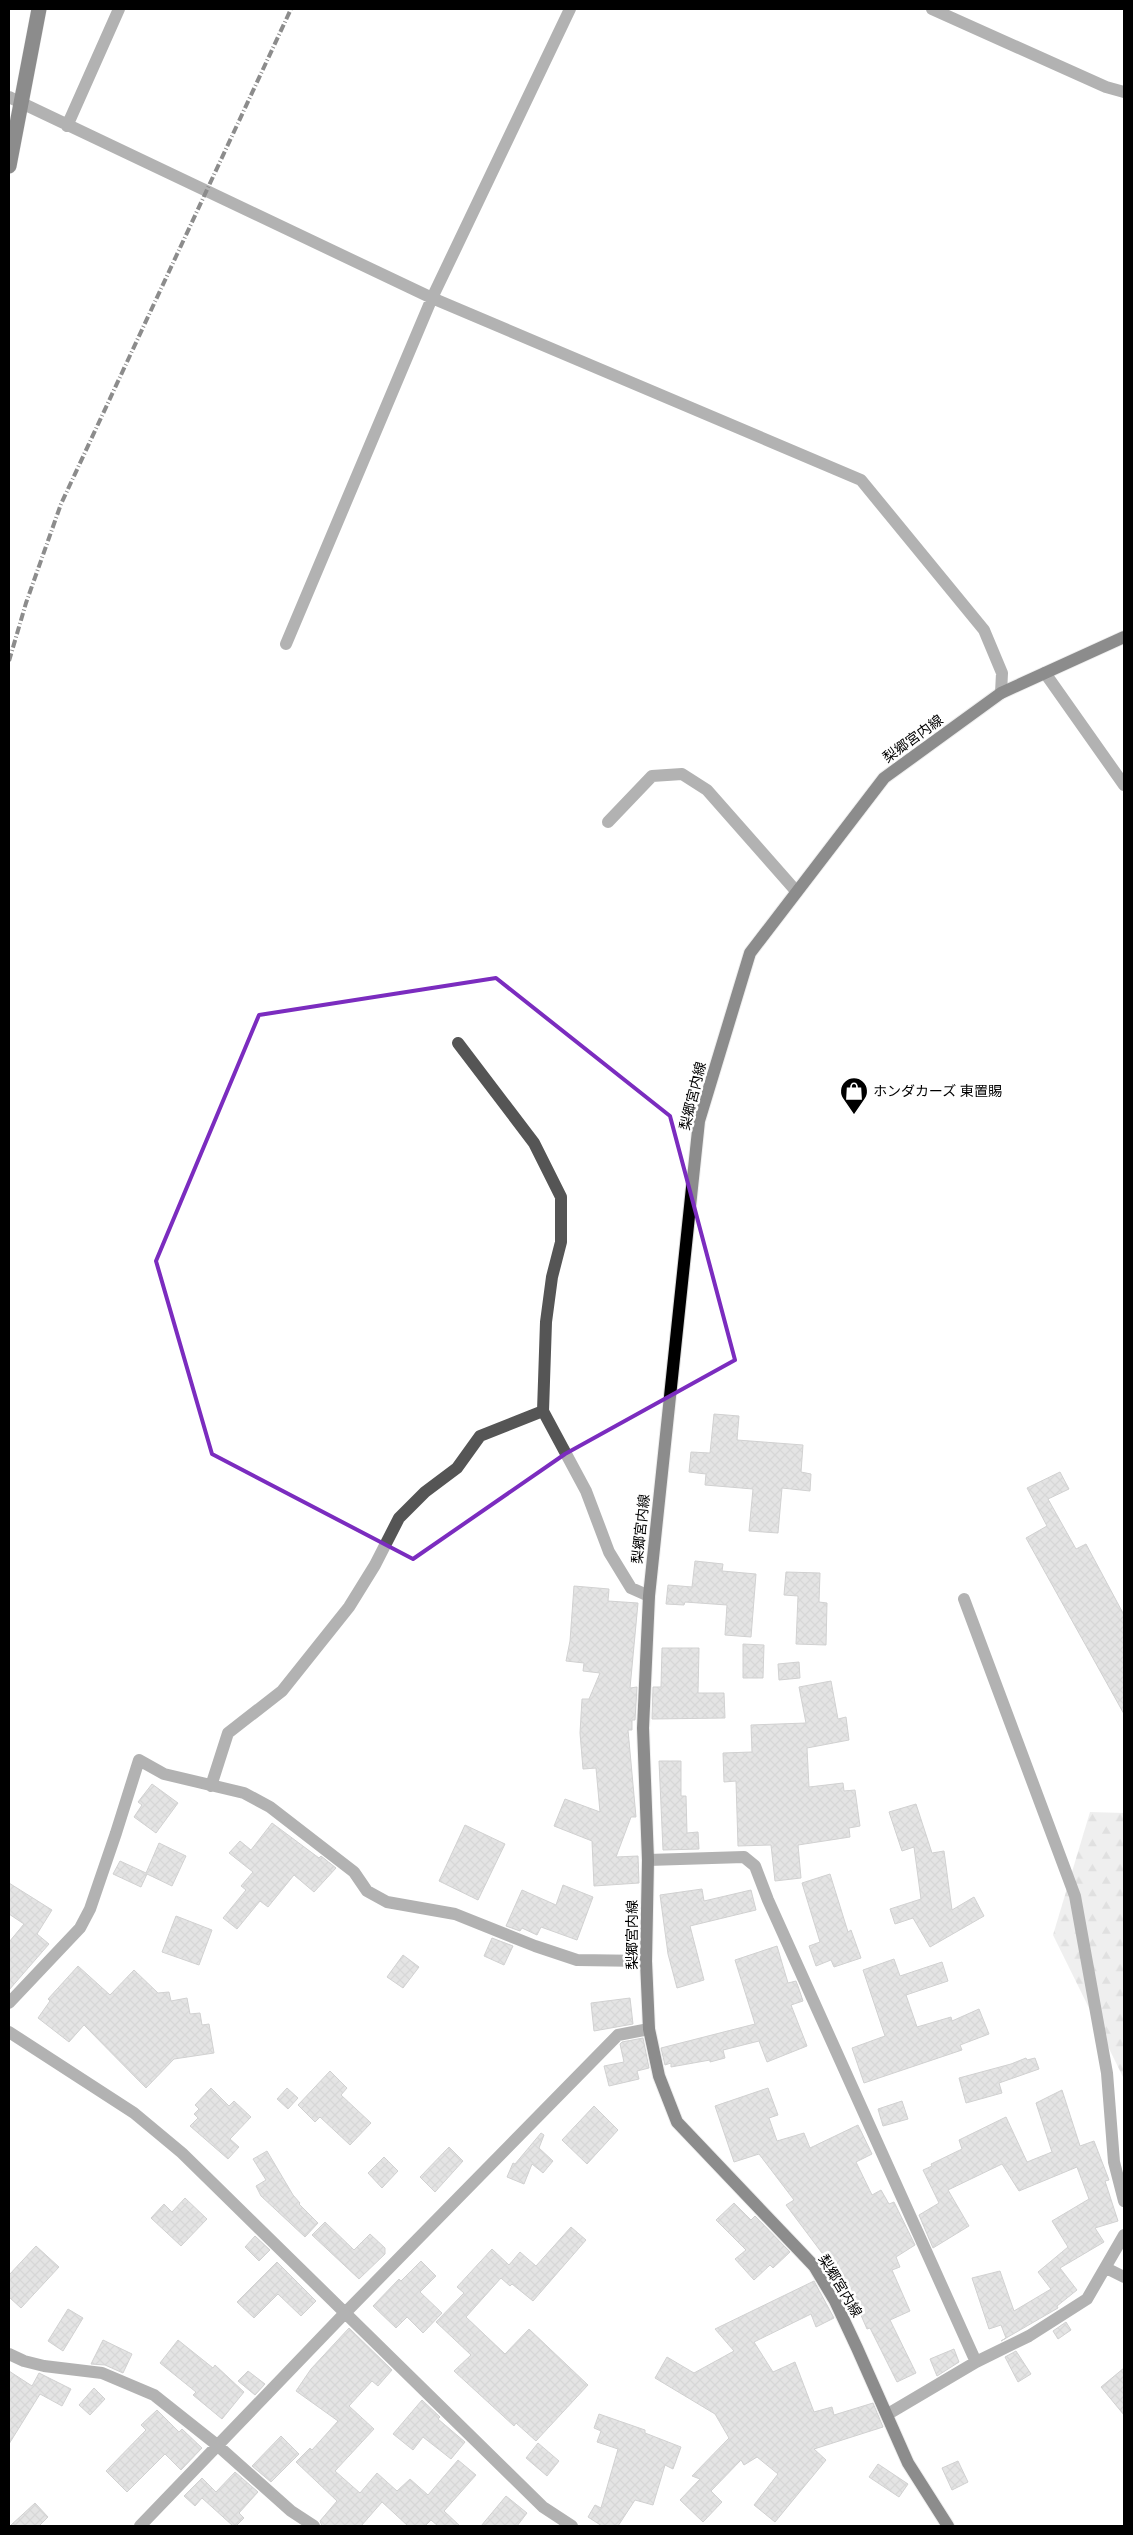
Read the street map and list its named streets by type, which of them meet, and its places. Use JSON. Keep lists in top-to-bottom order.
{
  "streets": {
    "main road": ["梨郷宮内線"]
  },
  "places": {
    "shop": ["ホンダカーズ 東置賜"]
  }
}
